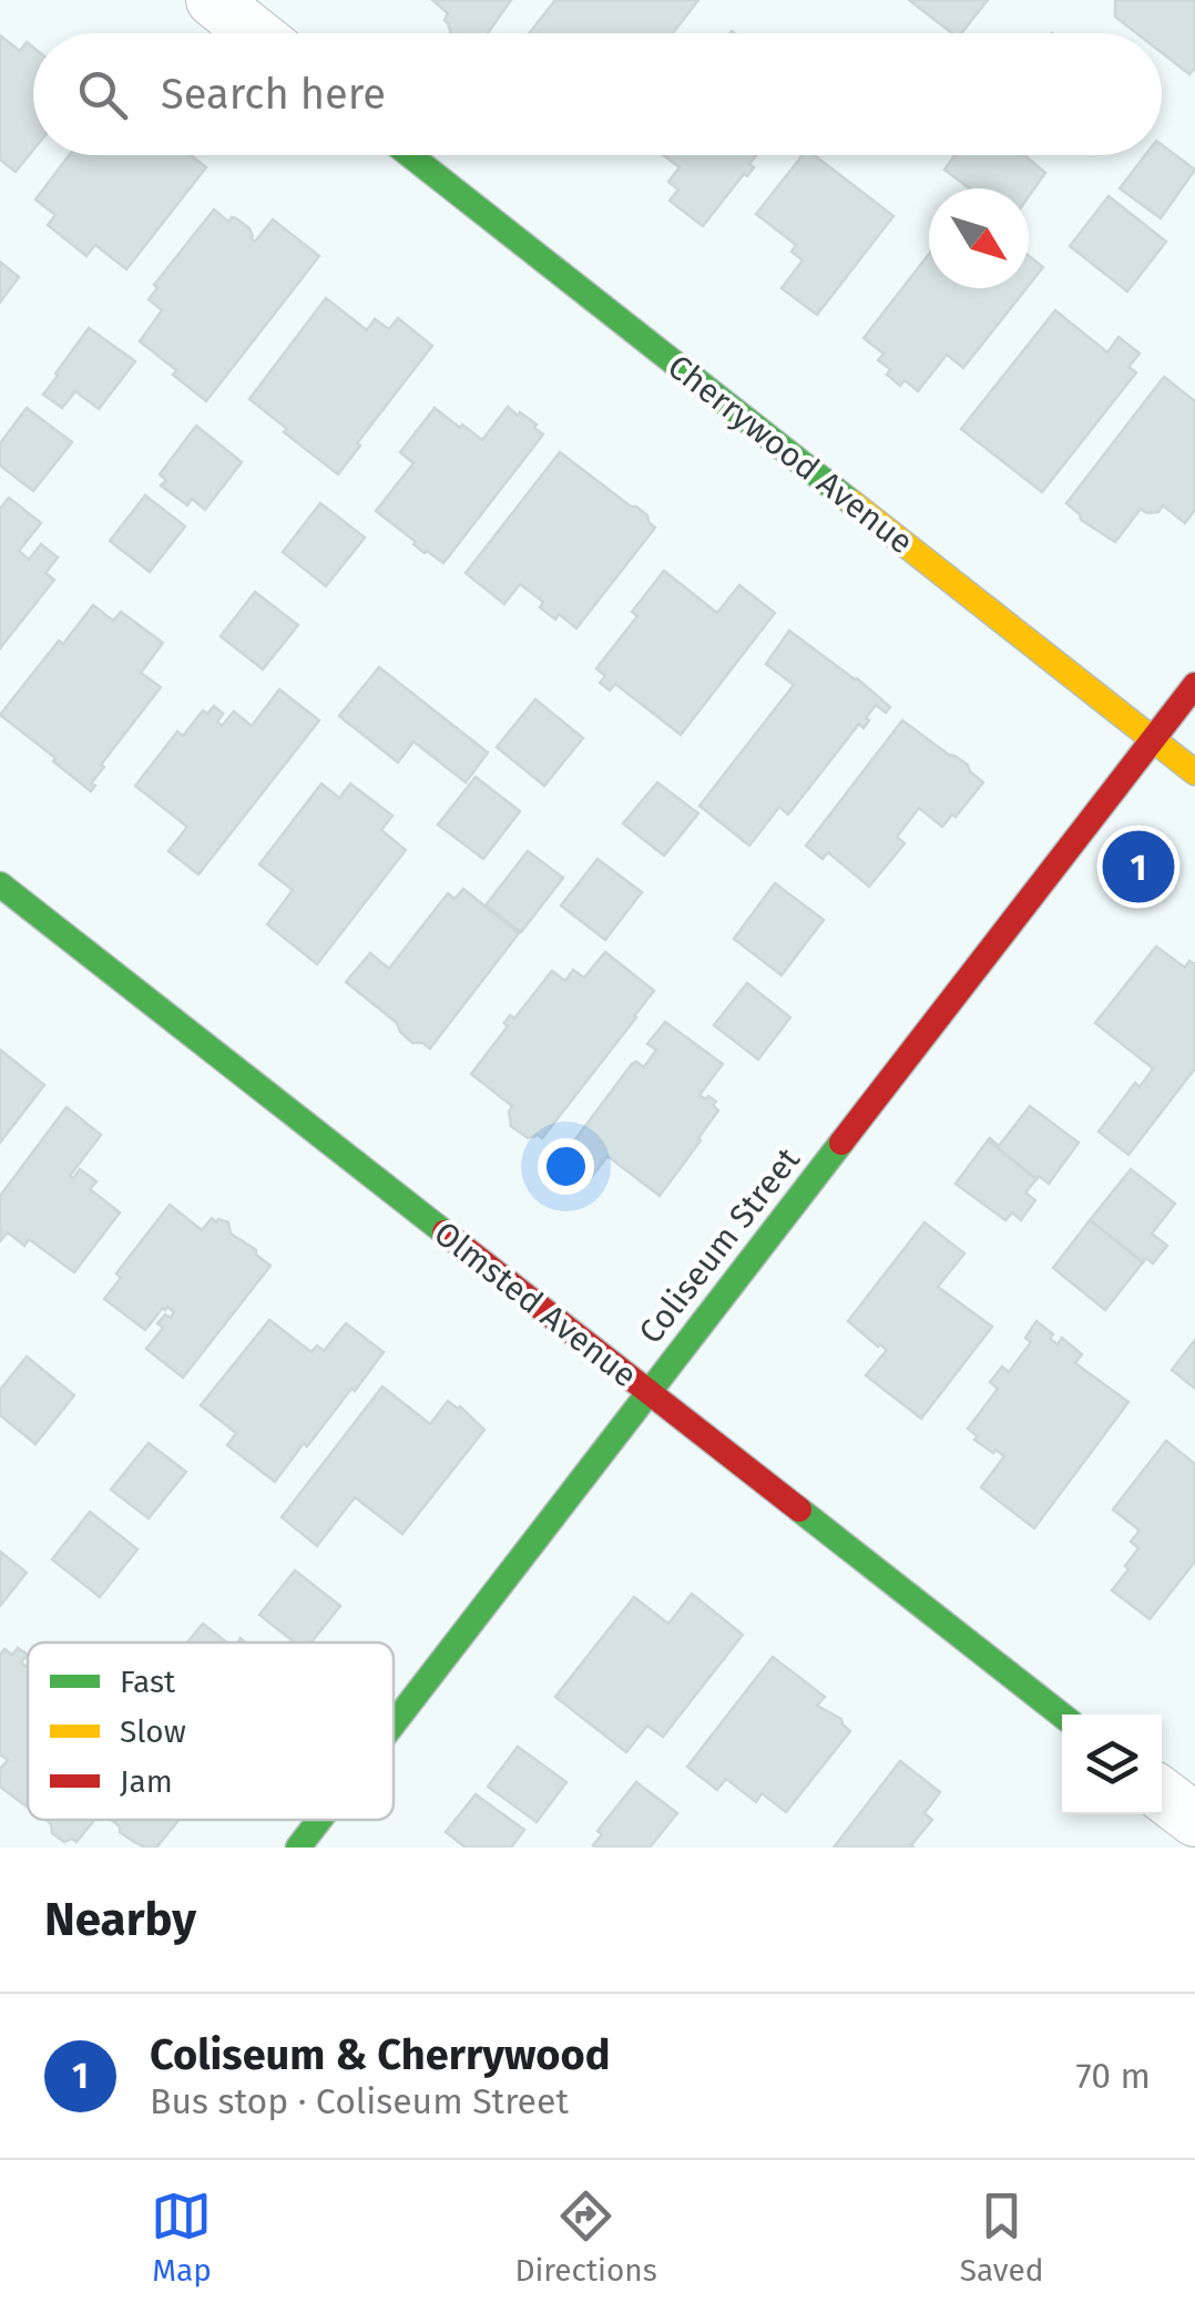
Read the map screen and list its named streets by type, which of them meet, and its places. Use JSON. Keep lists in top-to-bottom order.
{
  "streets": {
    "street": ["Cherrywood Avenue", "Coliseum Street", "Olmsted Avenue"]
  },
  "crossings": [
    ["Cherrywood Avenue", "Coliseum Street"],
    ["Coliseum Street", "Olmsted Avenue"]
  ],
  "legend": ["Fast", "Slow", "Jam"],
  "north": "bottom right",
  "page": {
    "search": "Search here",
    "pins": "1",
    "heading": "Nearby",
    "list": [
      {
        "mark": "1",
        "name": "Coliseum & Cherrywood",
        "note": "Bus stop · Coliseum Street",
        "value": "70 m"
      }
    ],
    "nav": ["Map", "Directions", "Saved"]
  }
}
